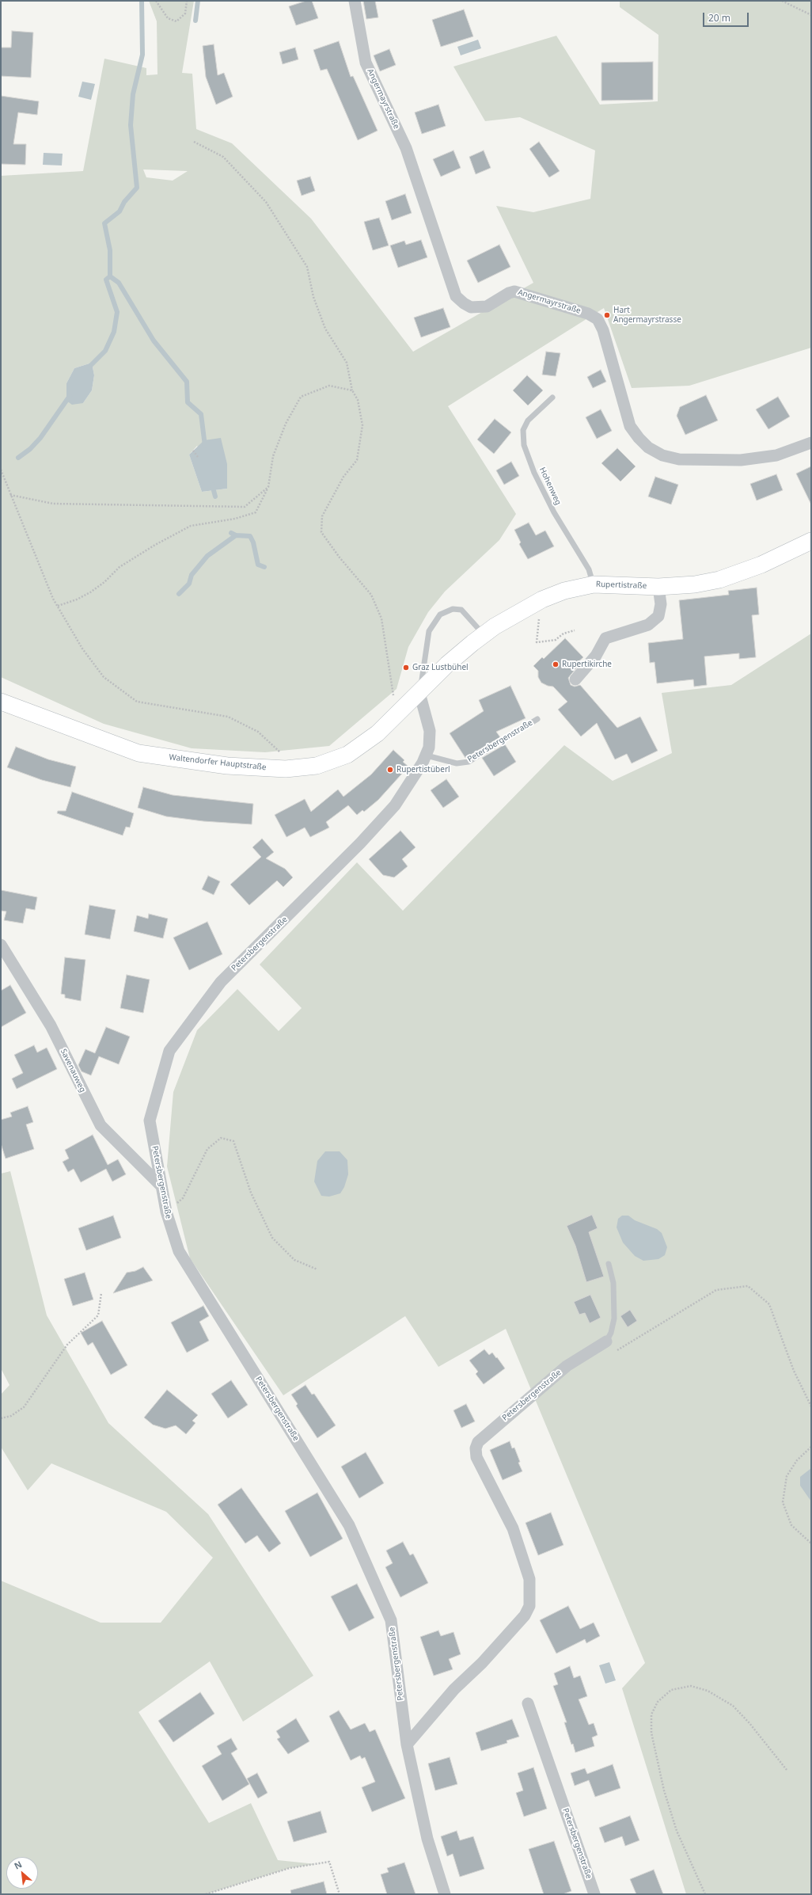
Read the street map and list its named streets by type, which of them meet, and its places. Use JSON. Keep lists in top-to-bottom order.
{
  "streets": {
    "main road": ["Rupertistraße", "Waltendorfer Hauptstraße"],
    "street": ["Angermayrstraße", "Petersbergenstraße", "Savenauweg"],
    "lane": ["Hohenweg"]
  },
  "crossings": [
    ["Hohenweg", "Rupertistraße"],
    ["Rupertistraße", "Petersbergenstraße"],
    ["Rupertistraße", "Waltendorfer Hauptstraße"],
    ["Petersbergenstraße", "Waltendorfer Hauptstraße"],
    ["Petersbergenstraße", "Savenauweg"]
  ],
  "places": [
    "Hart Angermayrstrasse",
    "Rupertikirche",
    "Graz Lustbühel",
    "Rupertistüberl"
  ],
  "scale_bar": "20 m",
  "north": "top left"
}
